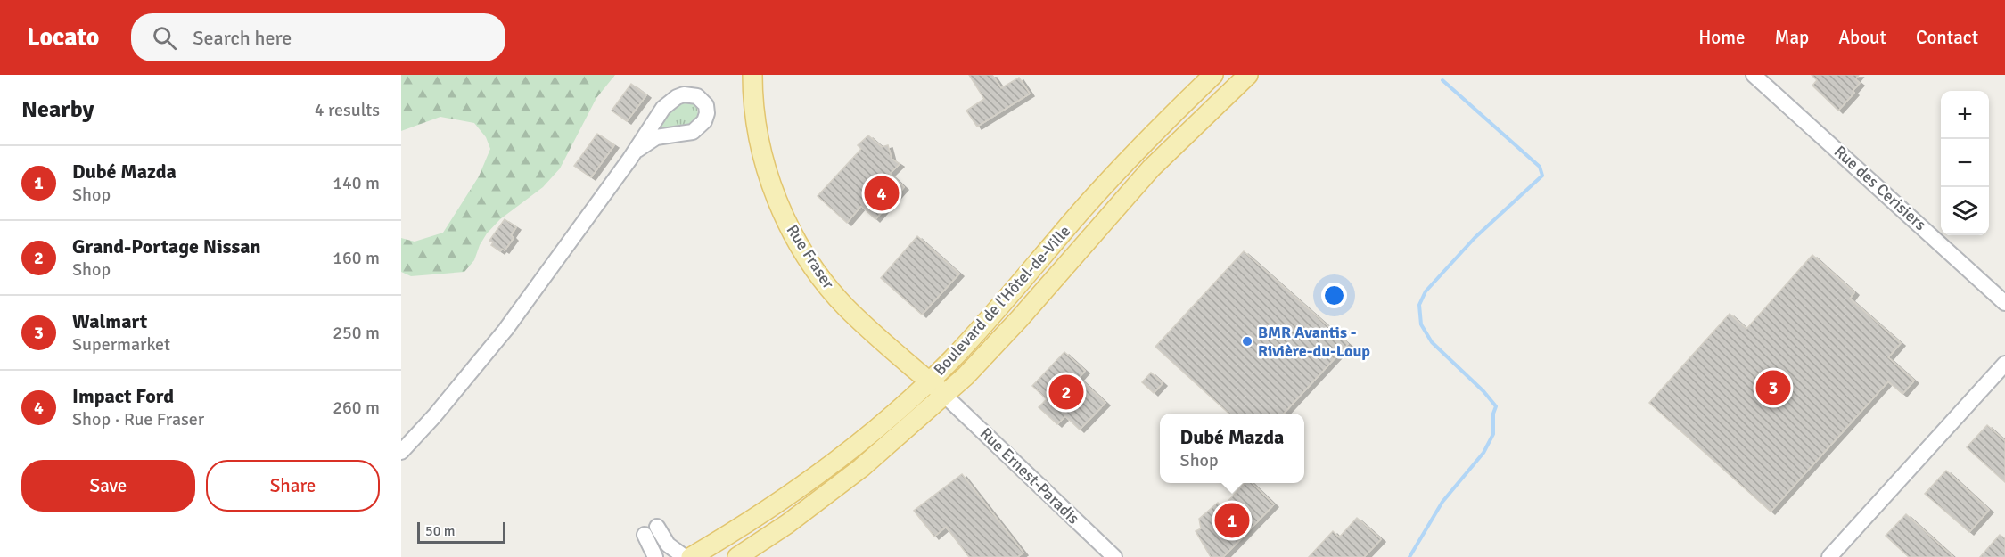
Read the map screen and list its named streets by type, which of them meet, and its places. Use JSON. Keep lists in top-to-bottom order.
{
  "streets": {
    "main road": ["Rue Fraser", "Boulevard de l'Hôtel-de-Ville"],
    "street": ["Rue des Cerisiers", "Rue Ernest-Paradis"]
  },
  "crossings": [
    ["Rue Fraser", "Boulevard de l'Hôtel-de-Ville"],
    ["Rue Fraser", "Rue Ernest-Paradis"],
    ["Boulevard de l'Hôtel-de-Ville", "Rue Ernest-Paradis"]
  ],
  "places": ["BMR Avantis - Rivière-du-Loup"],
  "scale_bar": "50 m",
  "page": {
    "header": "Locato",
    "search": "Search here",
    "nav": [
      "Home",
      "Map",
      "About",
      "Contact"
    ],
    "heading": ["Nearby", "4 results"],
    "map_buttons": ["+", "−"],
    "list": [
      {
        "mark": "1",
        "name": "Dubé Mazda",
        "note": "Shop",
        "value": "140 m"
      },
      {
        "mark": "2",
        "name": "Grand-Portage Nissan",
        "note": "Shop",
        "value": "160 m"
      },
      {
        "mark": "3",
        "name": "Walmart",
        "note": "Supermarket",
        "value": "250 m"
      },
      {
        "mark": "4",
        "name": "Impact Ford",
        "note": "Shop · Rue Fraser",
        "value": "260 m"
      }
    ],
    "pins": [
      "4",
      "3",
      "2",
      "1"
    ],
    "popup": ["Dubé Mazda", "Shop"],
    "buttons": ["Save", "Share"],
    "scale": "50 m"
  }
}
